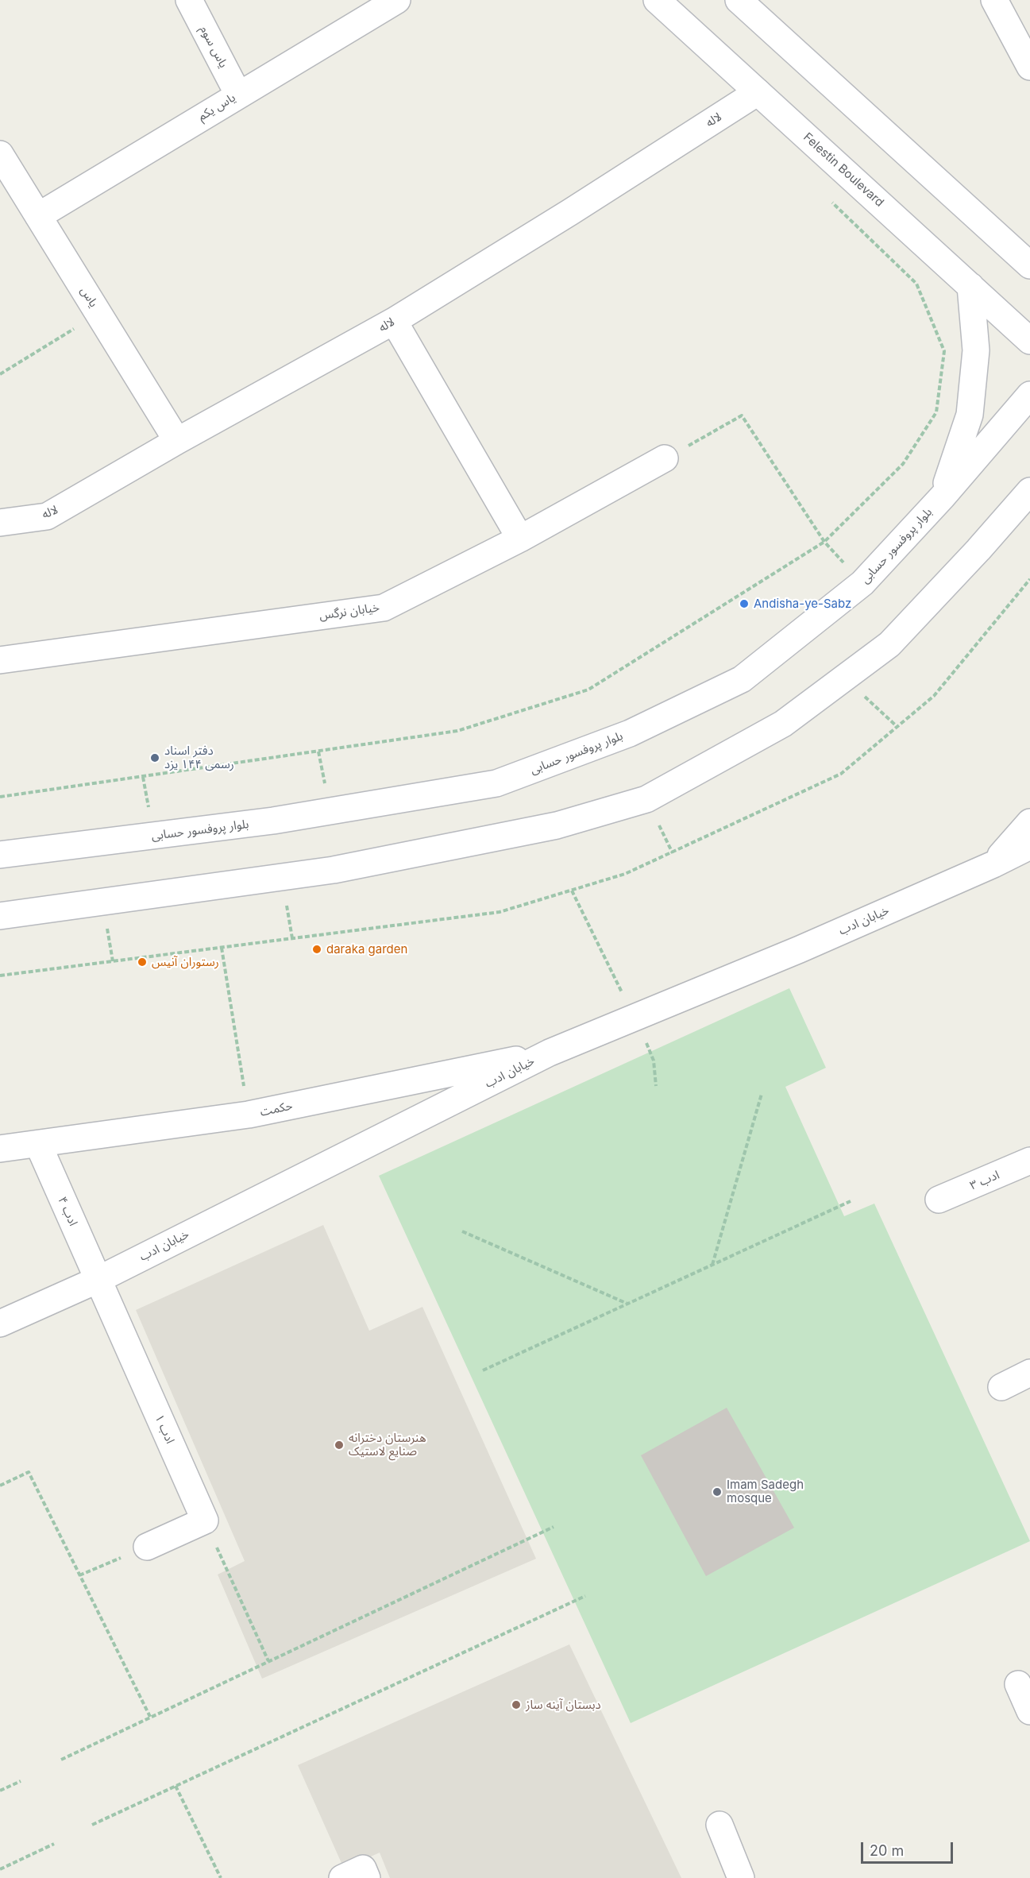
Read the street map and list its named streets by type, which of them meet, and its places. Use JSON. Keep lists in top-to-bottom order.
{
  "streets": {
    "street": [
      "یاس سوم",
      "یاس یکم",
      "لاله",
      "Felestin Boulevard",
      "یاس",
      "بلوار پروفسور حسابی",
      "خیابان نرگس",
      "خیابان ادب",
      "حکمت",
      "ادب ۳",
      "ادب ۴",
      "ادب ۱"
    ]
  },
  "crossings": [
    ["یاس سوم", "یاس یکم"],
    ["یاس یکم", "یاس"],
    ["لاله", "Felestin Boulevard"],
    ["لاله", "یاس"],
    ["خیابان ادب", "حکمت"],
    ["خیابان ادب", "ادب ۴"],
    ["خیابان ادب", "ادب ۱"],
    ["حکمت", "ادب ۴"],
    ["ادب ۴", "ادب ۱"]
  ],
  "places": [
    "Andisha-ye-Sabz",
    "دفتر اسناد رسمی ۱۴۴ یزد",
    "daraka garden",
    "رستوران آنیس",
    "هنرستان دخترانه صنایع لاستیک",
    "Imam Sadegh mosque",
    "دبستان آینه ساز"
  ],
  "scale_bar": "20 m"
}
